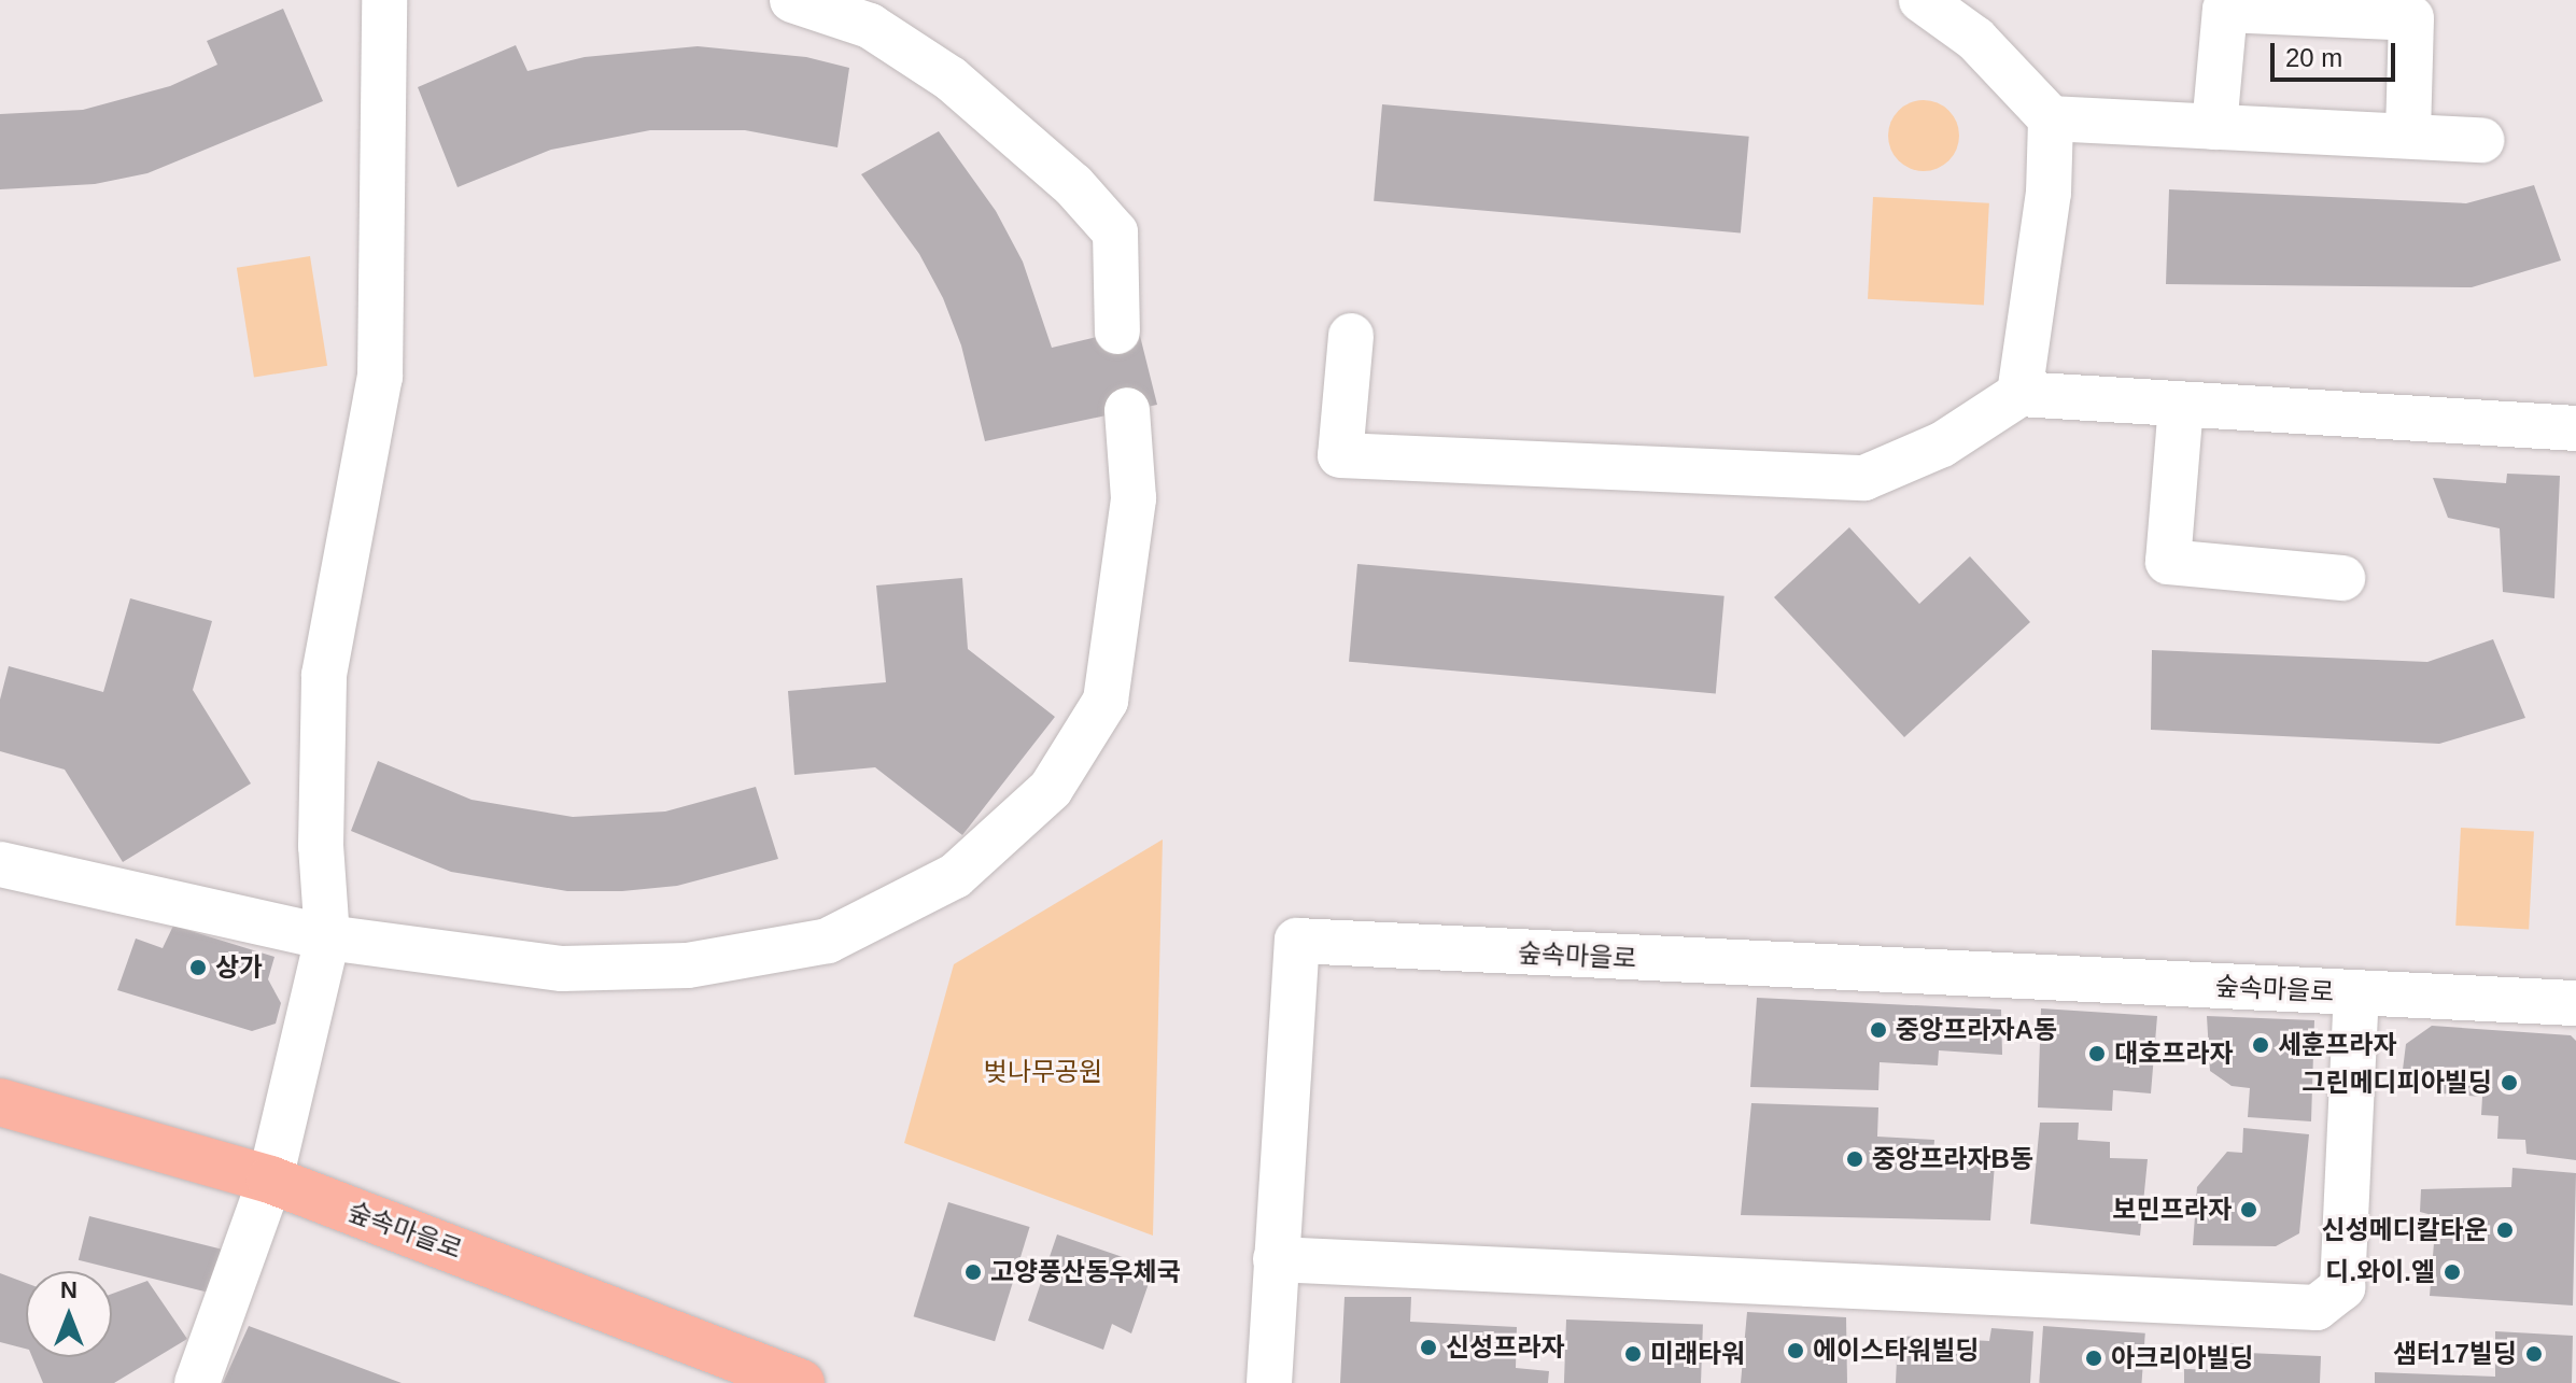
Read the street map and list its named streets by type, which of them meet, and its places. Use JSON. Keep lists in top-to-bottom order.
{
  "streets": {
    "main road": ["숲속마을로"]
  },
  "parks": ["벚나무공원"],
  "places": [
    "상가",
    "중앙프라자A동",
    "세훈프라자",
    "대호프라자",
    "그린메디피아빌딩",
    "중앙프라자B동",
    "보민프라자",
    "신성메디칼타운",
    "고양풍산동우체국",
    "디.와이.엘",
    "신성프라자",
    "에이스타워빌딩",
    "미래타워",
    "샘터17빌딩",
    "아크리아빌딩"
  ],
  "scale_bar": "20 m",
  "north": "top"
}
